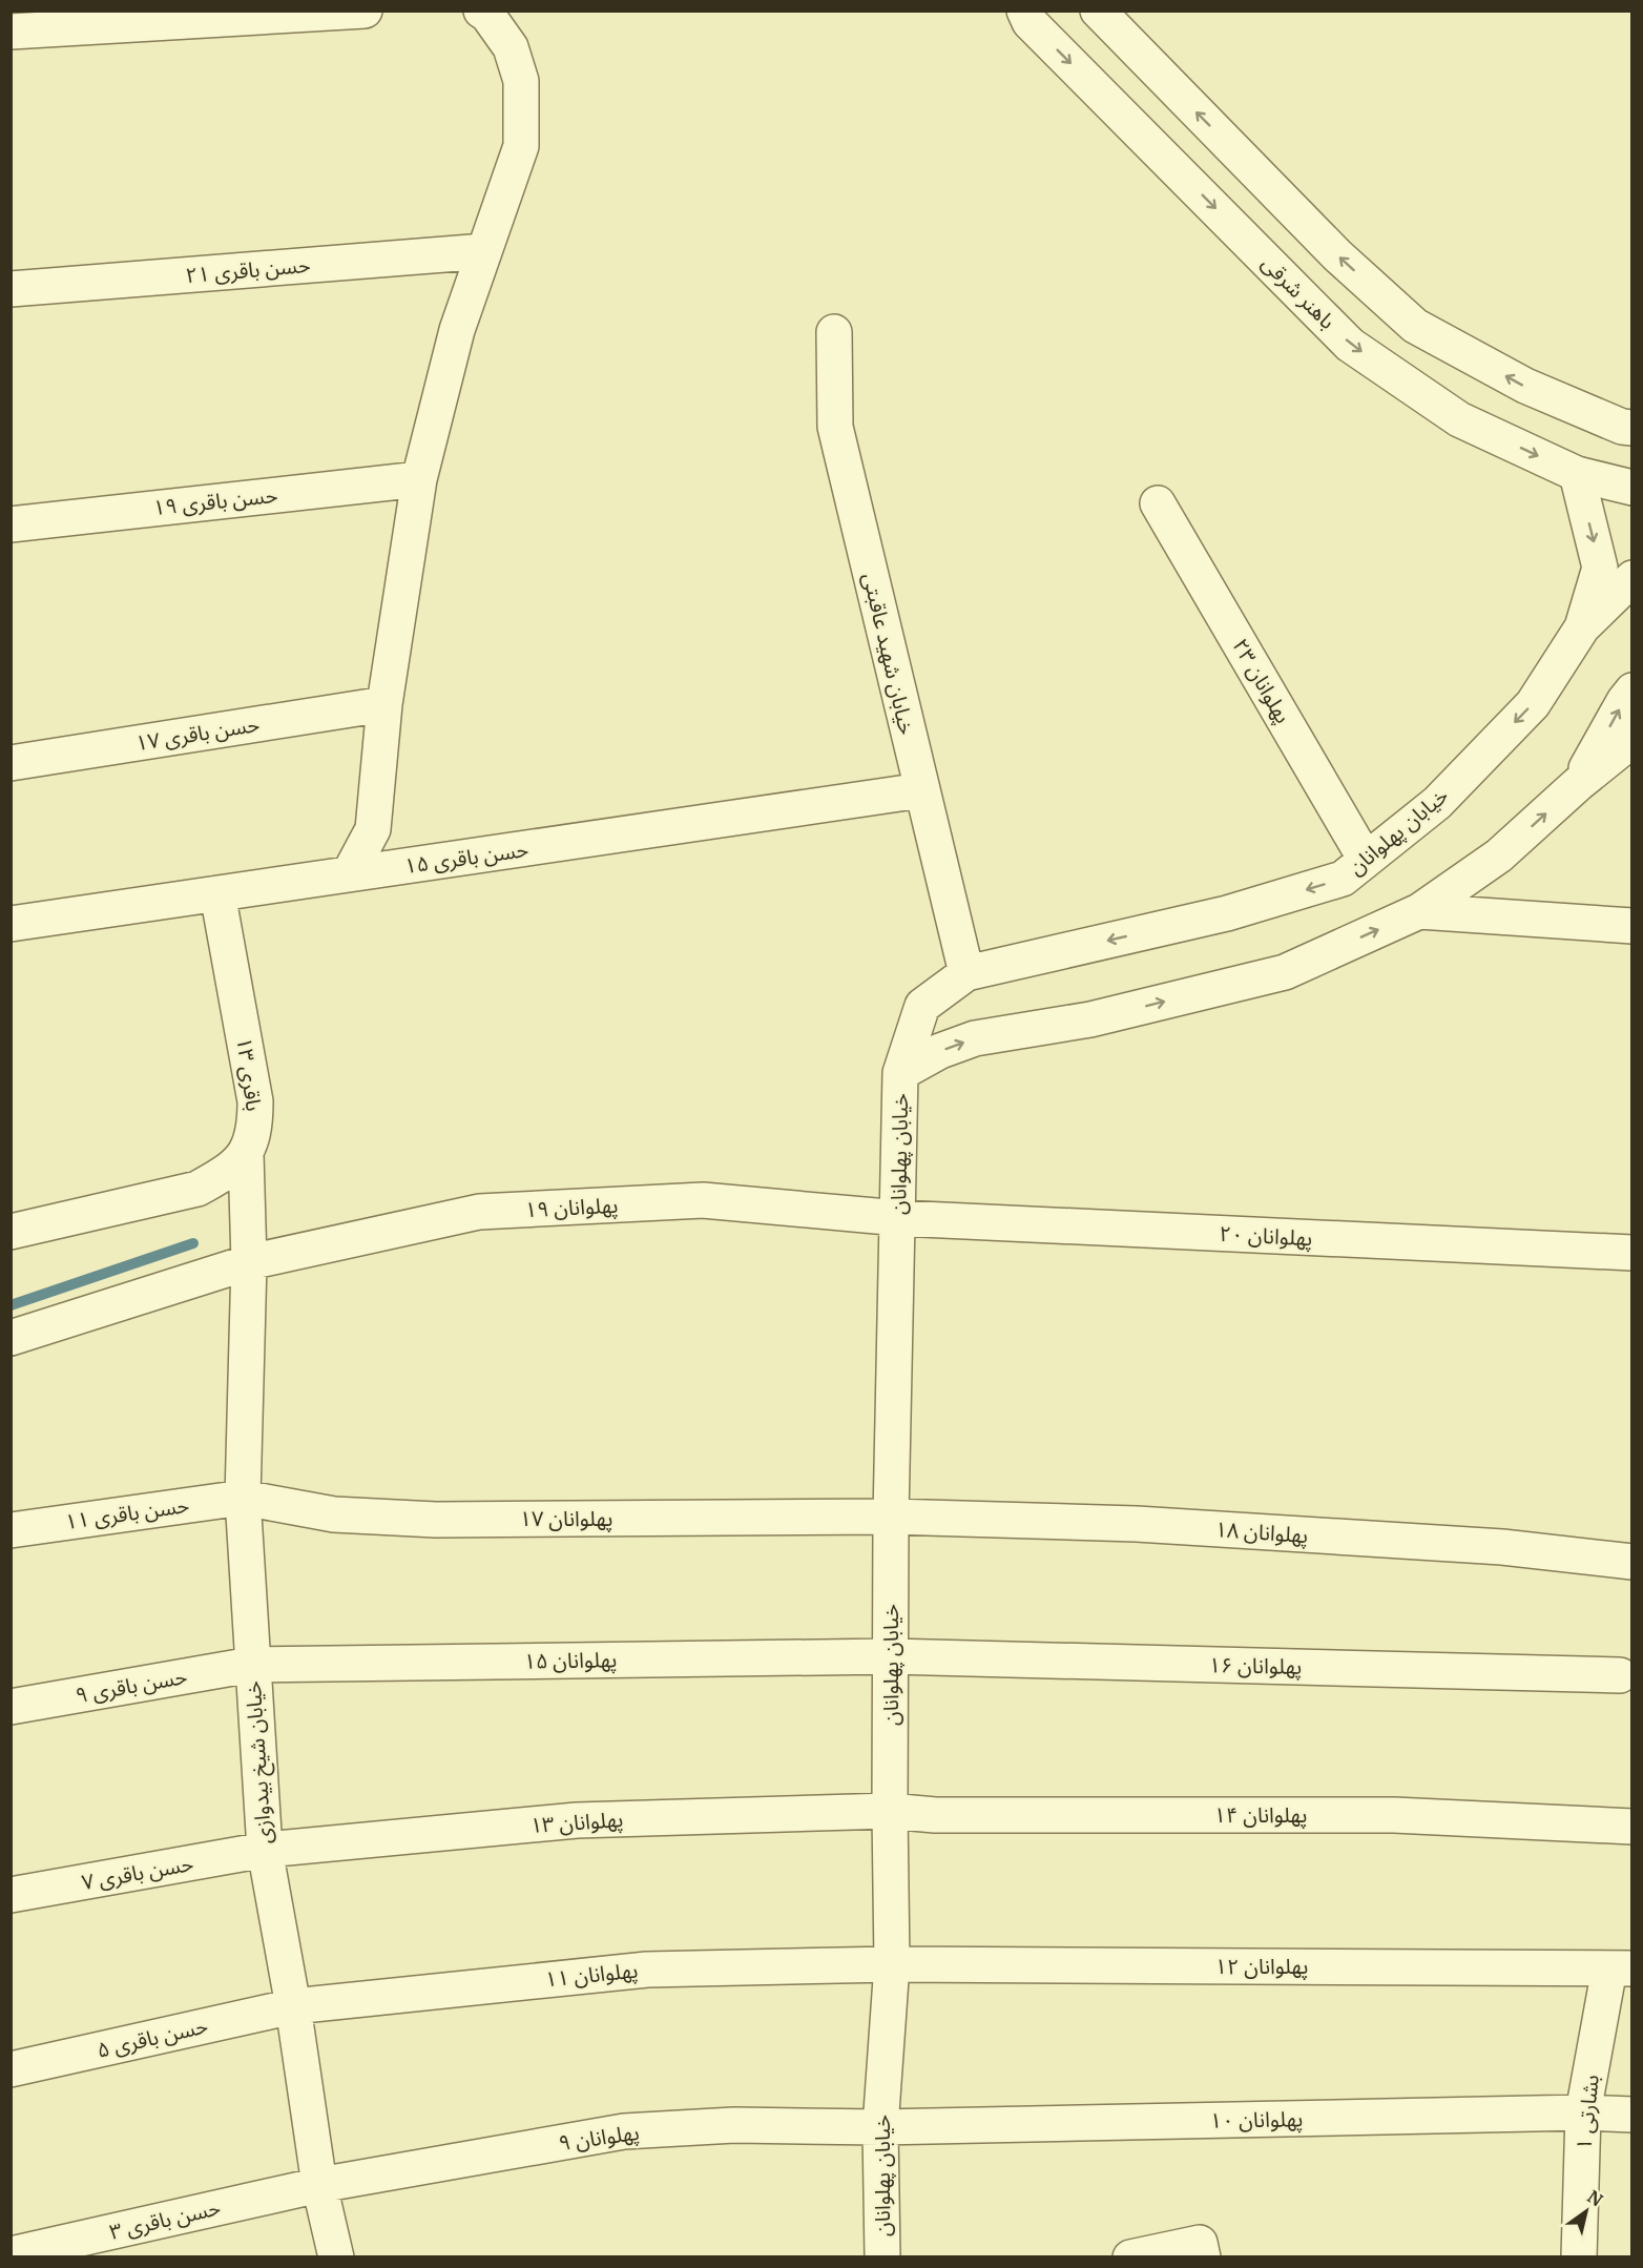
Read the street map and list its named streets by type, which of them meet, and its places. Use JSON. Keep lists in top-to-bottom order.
{
  "streets": {
    "street": [
      "حسن باقری ۲۱",
      "باهنر شرقی",
      "حسن باقری ۱۹",
      "خیابان شهید عاقبتی",
      "پهلوانان ۲۳",
      "حسن باقری ۱۷",
      "خیابان پهلوانان",
      "حسن باقری ۱۵",
      "باقری ۱۳",
      "پهلوانان ۱۹",
      "پهلوانان ۲۰",
      "حسن باقری ۱۱",
      "پهلوانان ۱۷",
      "پهلوانان ۱۸",
      "پهلوانان ۱۵",
      "پهلوانان ۱۶",
      "حسن باقری ۹",
      "خیابان شیخ بیدوازی",
      "پهلوانان ۱۴",
      "پهلوانان ۱۳",
      "حسن باقری ۷",
      "پهلوانان ۱۲",
      "پهلوانان ۱۱",
      "حسن باقری ۵",
      "بشارتی ۱",
      "پهلوانان ۱۰",
      "پهلوانان ۹",
      "حسن باقری ۳"
    ]
  },
  "crossings": [
    ["باهنر شرقی", "خیابان پهلوانان"],
    ["خیابان شهید عاقبتی", "خیابان پهلوانان"],
    ["خیابان شهید عاقبتی", "حسن باقری ۱۵"],
    ["پهلوانان ۲۳", "خیابان پهلوانان"],
    ["خیابان پهلوانان", "پهلوانان ۱۹"],
    ["خیابان پهلوانان", "پهلوانان ۲۰"],
    ["خیابان پهلوانان", "پهلوانان ۱۷"],
    ["خیابان پهلوانان", "پهلوانان ۱۸"],
    ["خیابان پهلوانان", "پهلوانان ۱۵"],
    ["خیابان پهلوانان", "پهلوانان ۱۶"],
    ["خیابان پهلوانان", "پهلوانان ۱۴"],
    ["خیابان پهلوانان", "پهلوانان ۱۳"],
    ["خیابان پهلوانان", "پهلوانان ۱۲"],
    ["خیابان پهلوانان", "پهلوانان ۱۱"],
    ["خیابان پهلوانان", "پهلوانان ۱۰"],
    ["خیابان پهلوانان", "پهلوانان ۹"],
    ["حسن باقری ۱۵", "باقری ۱۳"],
    ["باقری ۱۳", "خیابان شیخ بیدوازی"],
    ["پهلوانان ۱۹", "پهلوانان ۲۰"],
    ["پهلوانان ۱۹", "خیابان شیخ بیدوازی"],
    ["حسن باقری ۱۱", "پهلوانان ۱۷"],
    ["حسن باقری ۱۱", "خیابان شیخ بیدوازی"],
    ["پهلوانان ۱۷", "پهلوانان ۱۸"],
    ["پهلوانان ۱۷", "خیابان شیخ بیدوازی"],
    ["پهلوانان ۱۵", "پهلوانان ۱۶"],
    ["پهلوانان ۱۵", "حسن باقری ۹"],
    ["پهلوانان ۱۵", "خیابان شیخ بیدوازی"],
    ["حسن باقری ۹", "خیابان شیخ بیدوازی"],
    ["خیابان شیخ بیدوازی", "پهلوانان ۱۳"],
    ["خیابان شیخ بیدوازی", "حسن باقری ۷"],
    ["خیابان شیخ بیدوازی", "پهلوانان ۱۱"],
    ["خیابان شیخ بیدوازی", "حسن باقری ۵"],
    ["خیابان شیخ بیدوازی", "پهلوانان ۹"],
    ["خیابان شیخ بیدوازی", "حسن باقری ۳"],
    ["پهلوانان ۱۴", "پهلوانان ۱۳"],
    ["پهلوانان ۱۳", "حسن باقری ۷"],
    ["پهلوانان ۱۲", "پهلوانان ۱۱"],
    ["پهلوانان ۱۲", "بشارتی ۱"],
    ["پهلوانان ۱۱", "حسن باقری ۵"],
    ["بشارتی ۱", "پهلوانان ۱۰"],
    ["پهلوانان ۱۰", "پهلوانان ۹"],
    ["پهلوانان ۹", "حسن باقری ۳"]
  ],
  "north": "top right"
}
